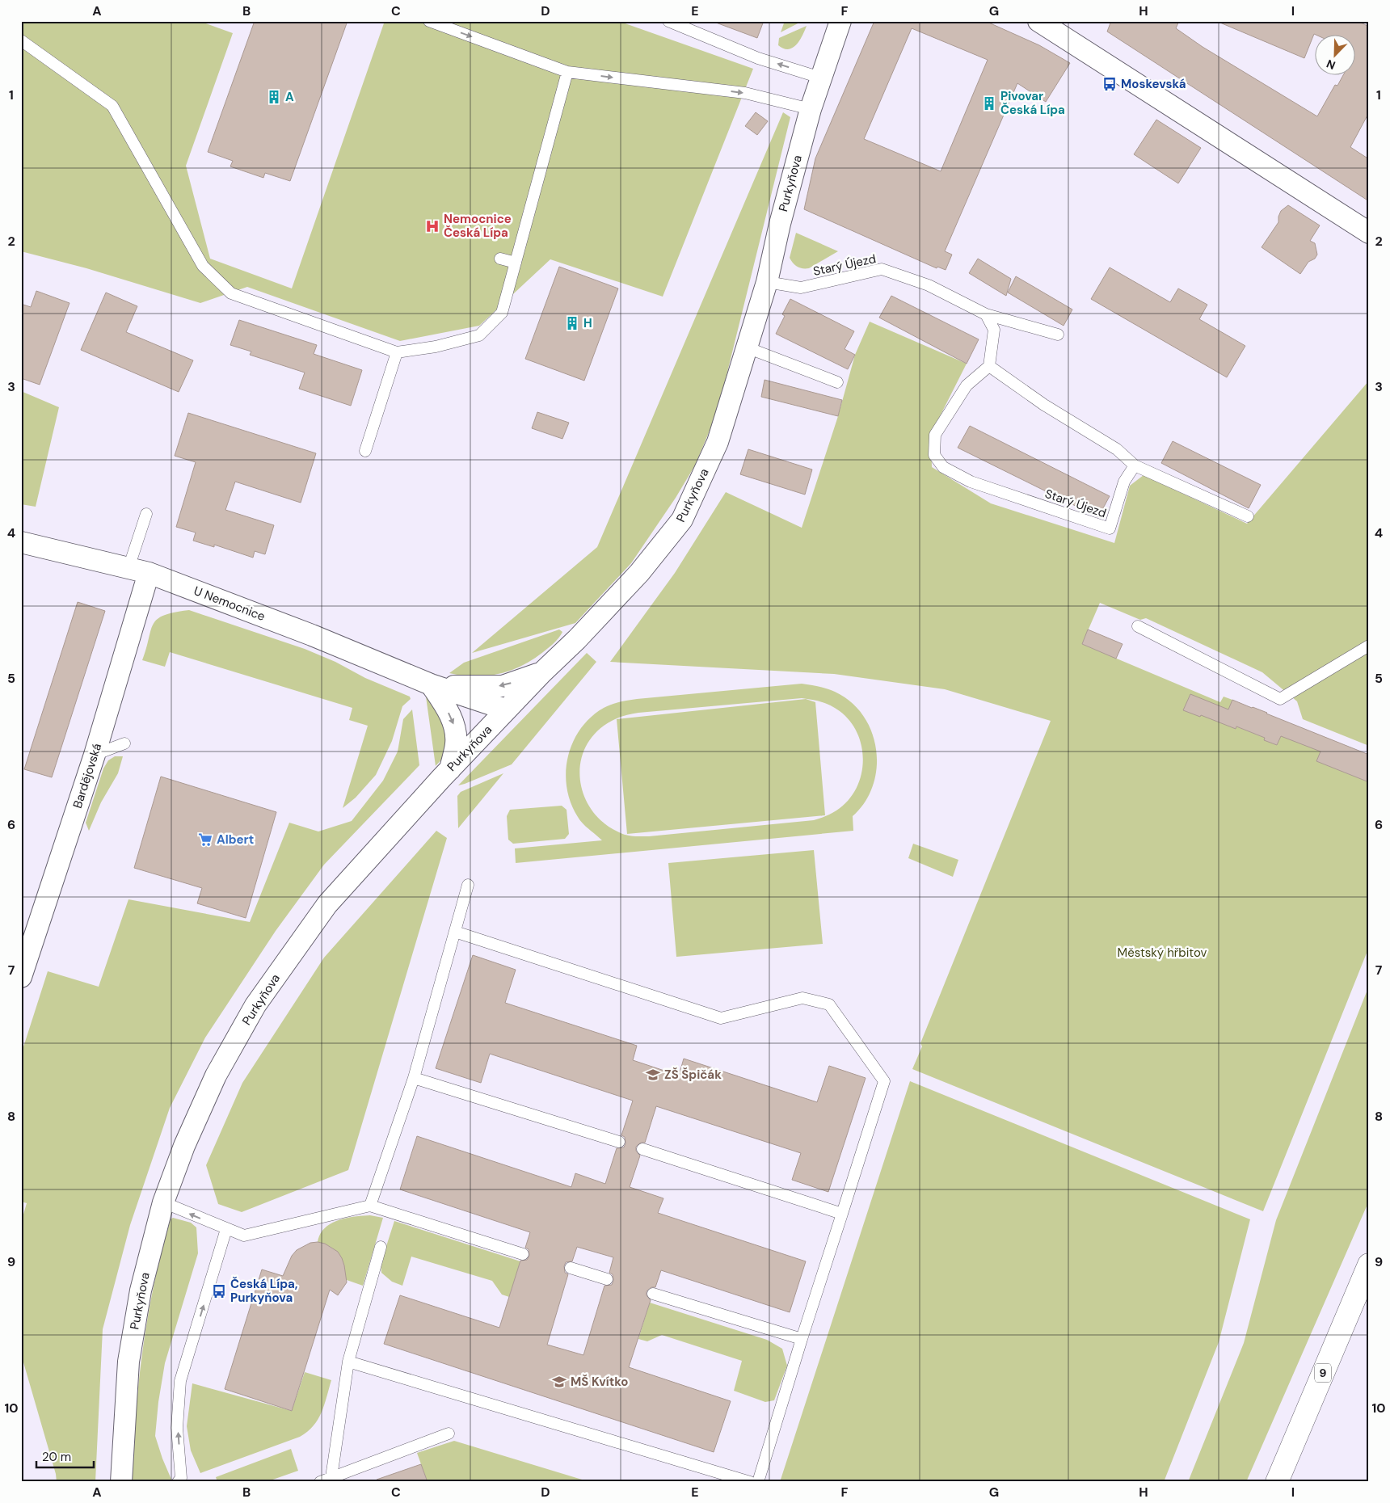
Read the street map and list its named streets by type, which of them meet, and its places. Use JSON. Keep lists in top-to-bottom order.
{
  "streets": {
    "main road": ["9"],
    "street": ["Purkyňova", "U Nemocnice", "Bardějovská"],
    "lane": ["Starý Újezd"]
  },
  "crossings": [
    ["Purkyňova", "Starý Újezd"],
    ["Purkyňova", "U Nemocnice"],
    ["U Nemocnice", "Bardějovská"]
  ],
  "parks": ["Městský hřbitov"],
  "places": {
    "bus stop": ["Moskevská", "Česká Lípa, Purkyňova"],
    "building": ["A", "Pivovar Česká Lípa", "H"],
    "hospital": ["Nemocnice Česká Lípa"],
    "supermarket": ["Albert"],
    "school or university": ["ZŠ Špičák", "MŠ Kvítko"]
  },
  "scale_bar": "20 m",
  "north": "bottom left",
  "grid": {
    "columns": [
      "A",
      "B",
      "C",
      "D",
      "E",
      "F",
      "G",
      "H",
      "I"
    ],
    "rows": [
      "1",
      "2",
      "3",
      "4",
      "5",
      "6",
      "7",
      "8",
      "9",
      "10"
    ]
  }
}
